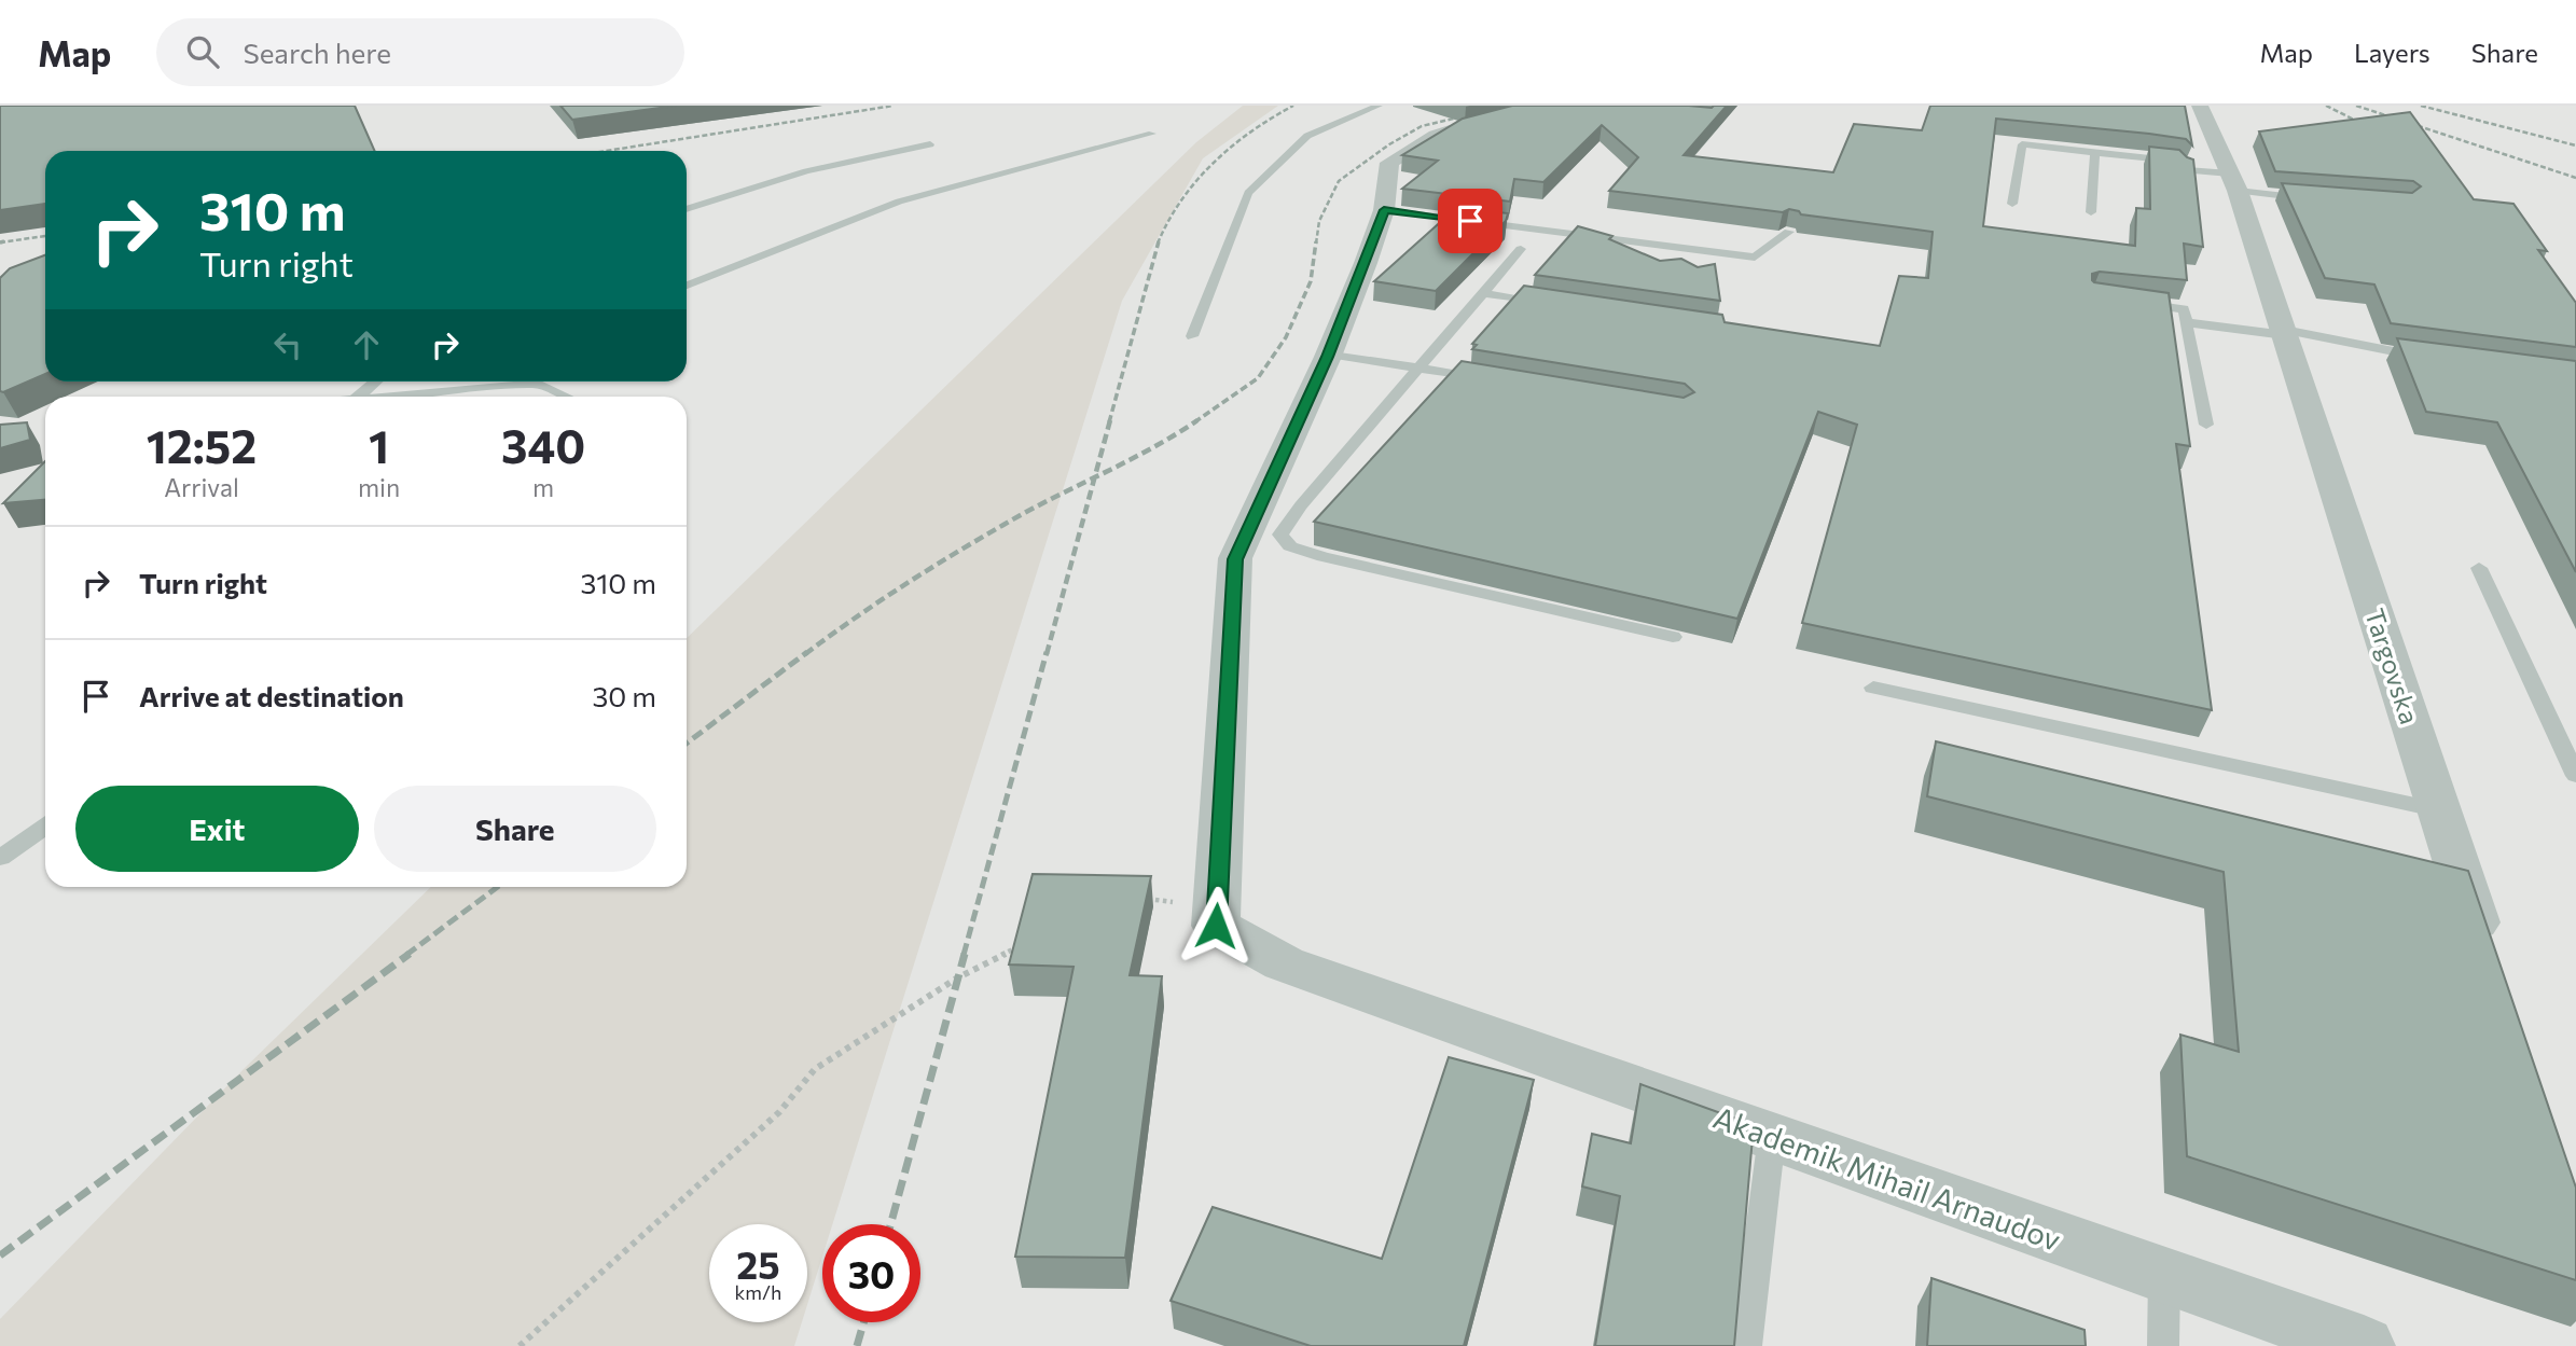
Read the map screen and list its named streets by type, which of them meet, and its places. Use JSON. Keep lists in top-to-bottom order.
{
  "streets": {
    "street": ["Targovska", "Akademik Mihail Arnaudov"]
  },
  "page": {
    "header": "Map",
    "search": "Search here",
    "nav": ["Map", "Layers", "Share"],
    "turn": ["310 m", "Turn right"],
    "eta": [
      "12:52",
      "Arrival",
      "1",
      "min",
      "340",
      "m"
    ],
    "list": [
      {
        "name": "Turn right",
        "value": "310 m"
      },
      {
        "name": "Arrive at destination",
        "value": "30 m"
      }
    ],
    "buttons": ["Exit", "Share"],
    "speed": "25 km/h",
    "limit": "30"
  }
}
